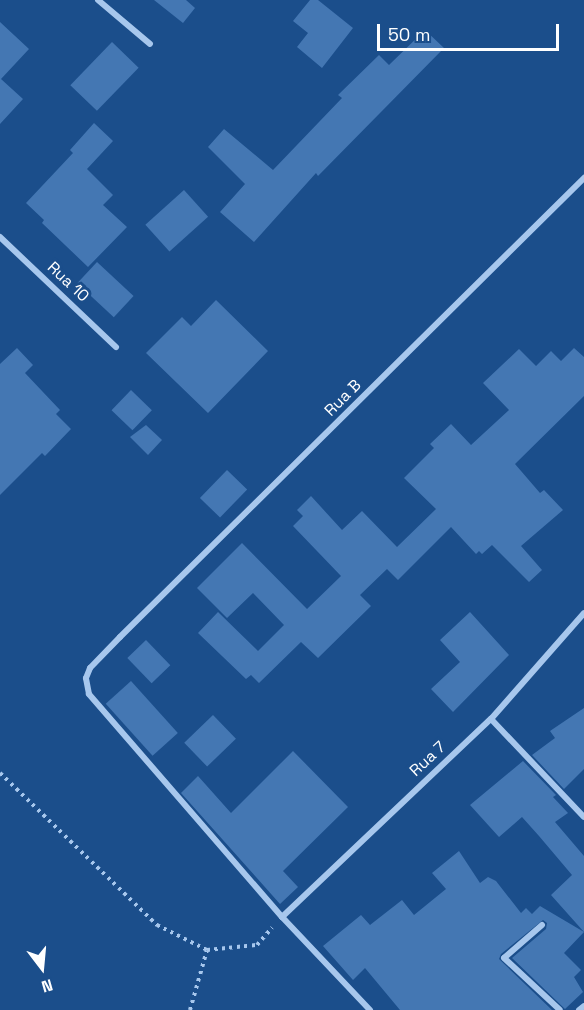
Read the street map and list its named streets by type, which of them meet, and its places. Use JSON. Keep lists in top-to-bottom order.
{
  "streets": {
    "street": ["Rua 10", "Rua B", "Rua 7"]
  },
  "crossings": [
    ["Rua B", "Rua 7"]
  ],
  "scale_bar": "50 m",
  "north": "bottom"
}
